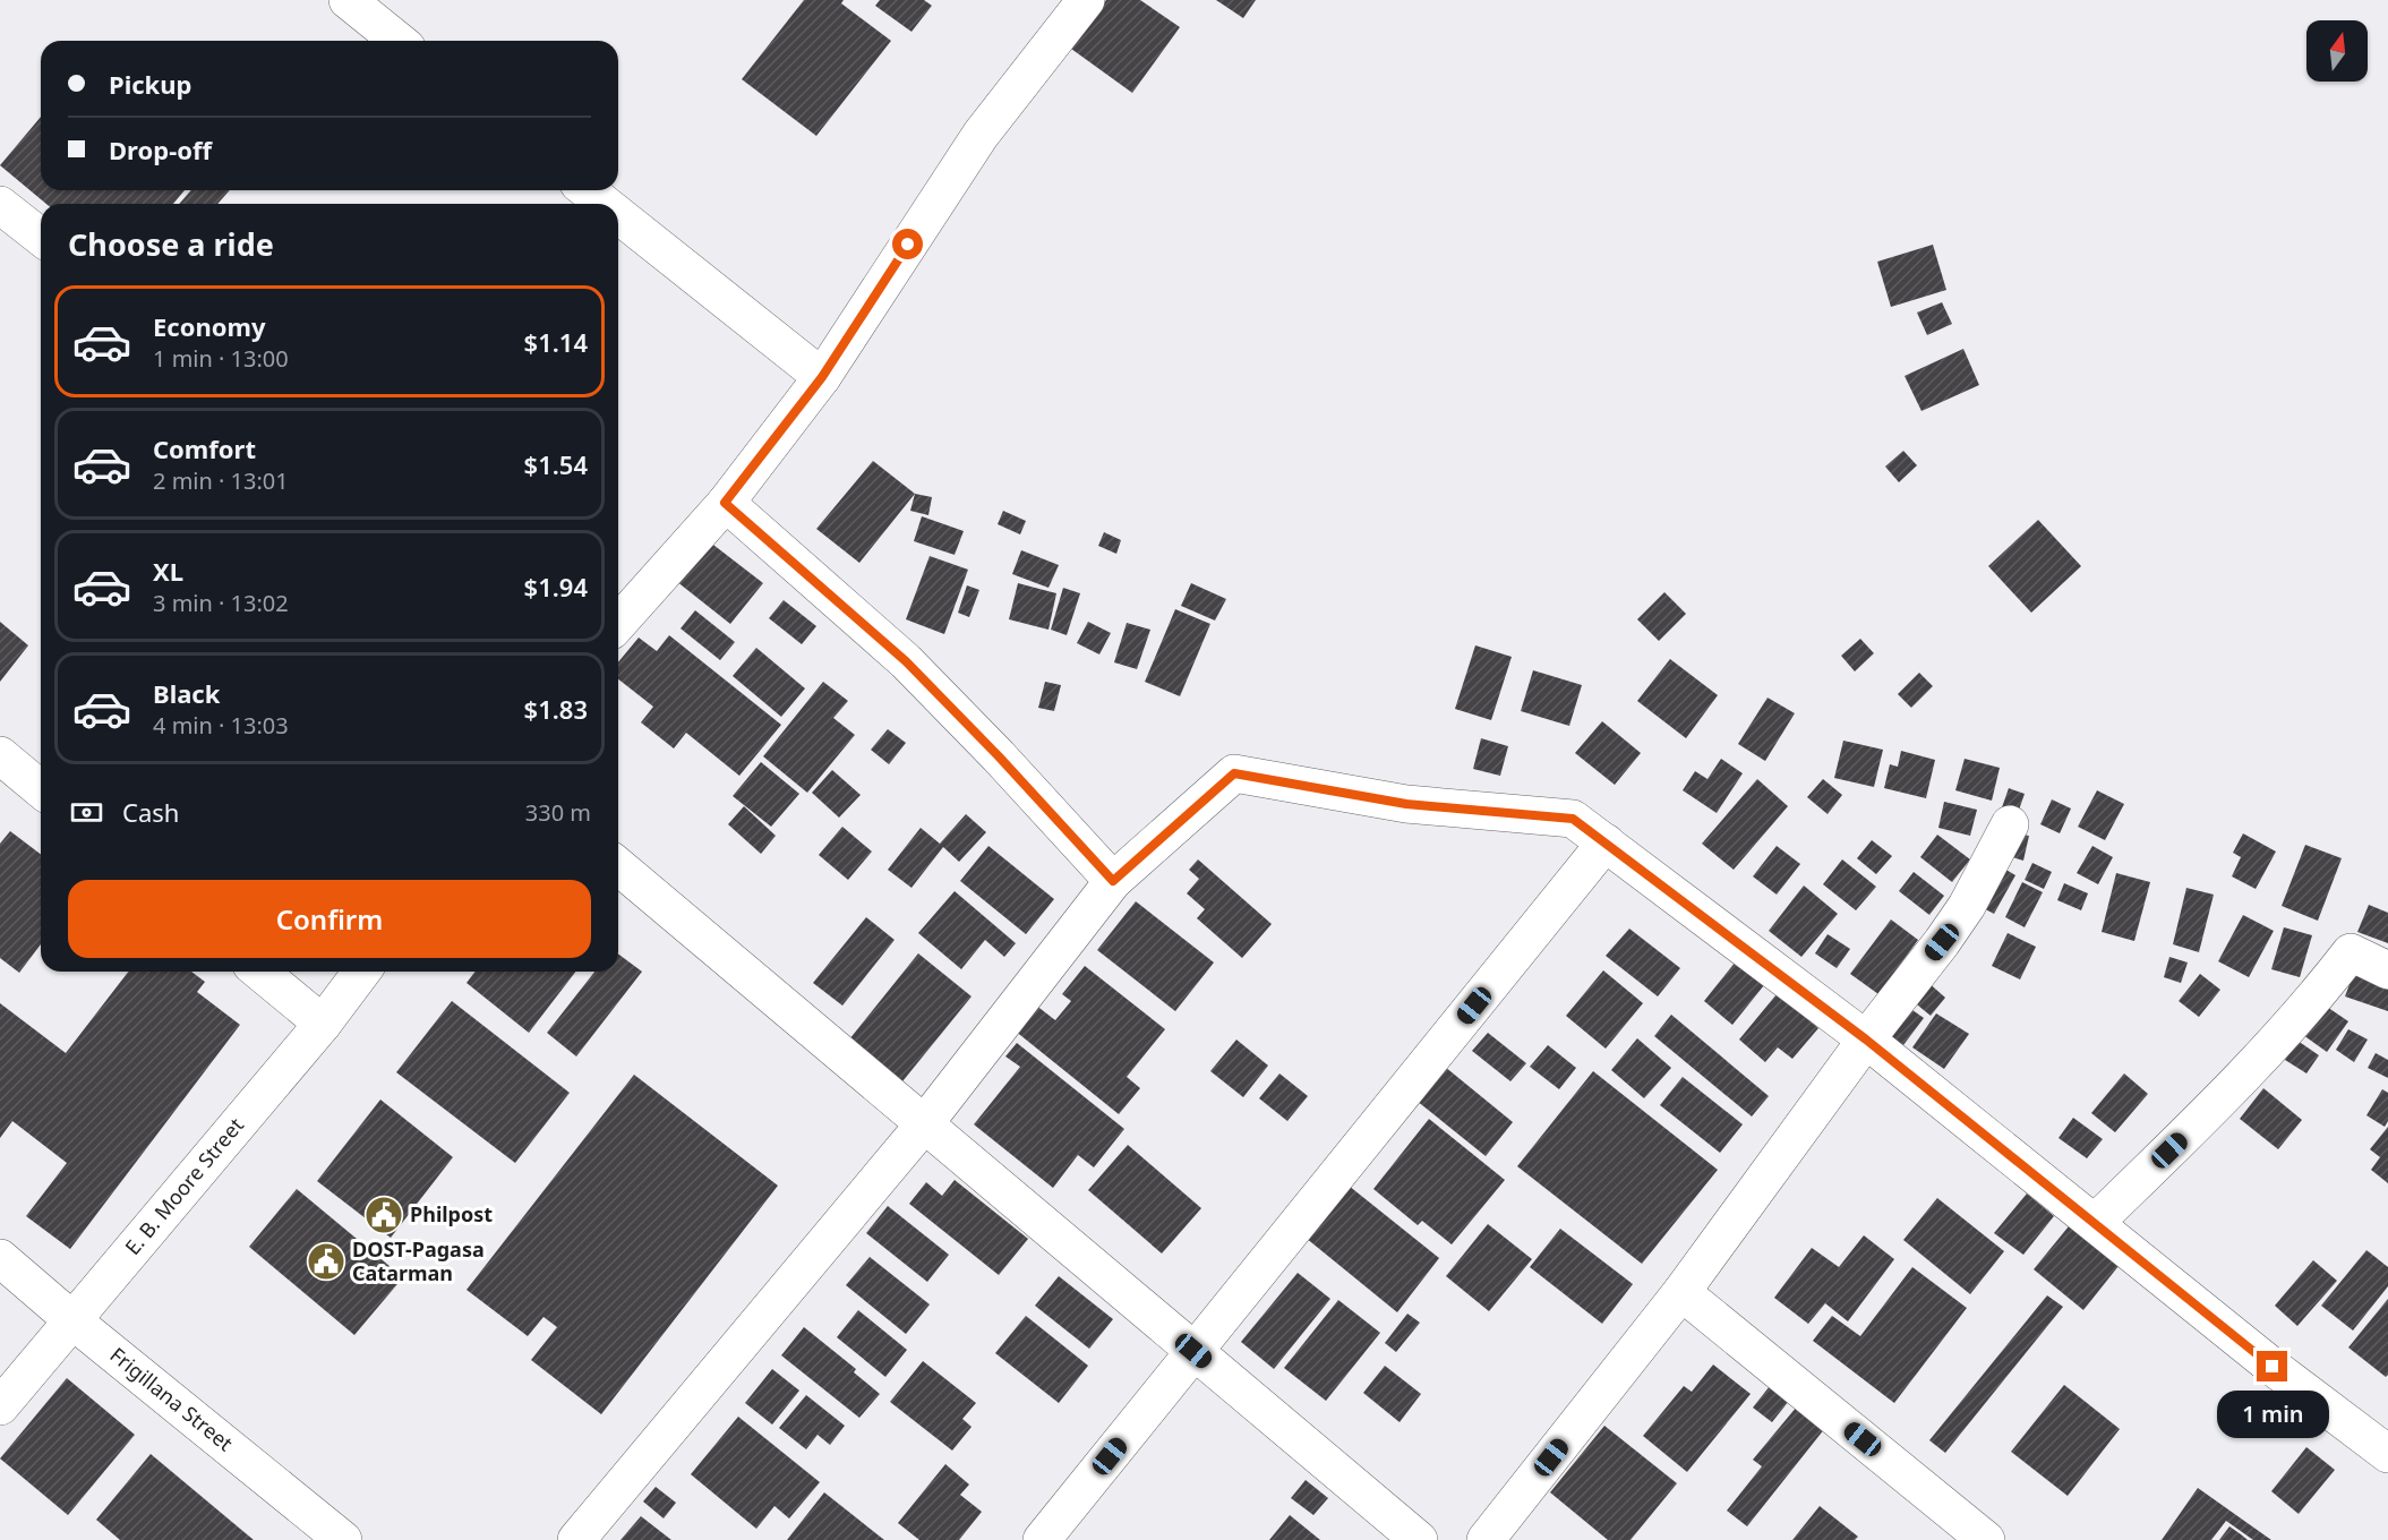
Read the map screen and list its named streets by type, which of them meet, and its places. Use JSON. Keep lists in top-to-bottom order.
{
  "streets": {
    "street": ["E. B. Moore Street", "Frigillana Street"]
  },
  "crossings": [
    ["E. B. Moore Street", "Frigillana Street"]
  ],
  "places": {
    "public building": ["Philpost", "DOST-Pagasa Catarman"]
  },
  "north": "top",
  "page": {
    "banner": ["Pickup", "Drop-off"],
    "heading": "Choose a ride",
    "list": [
      {
        "name": "Economy",
        "note": "1 min · 13:00",
        "value": "$1.14"
      },
      {
        "name": "Comfort",
        "note": "2 min · 13:01",
        "value": "$1.54"
      },
      {
        "name": "XL",
        "note": "3 min · 13:02",
        "value": "$1.94"
      },
      {
        "name": "Black",
        "note": "4 min · 13:03",
        "value": "$1.83"
      }
    ],
    "pay": ["Cash", "330 m"],
    "buttons": "Confirm",
    "bubble": "1 min"
  }
}
